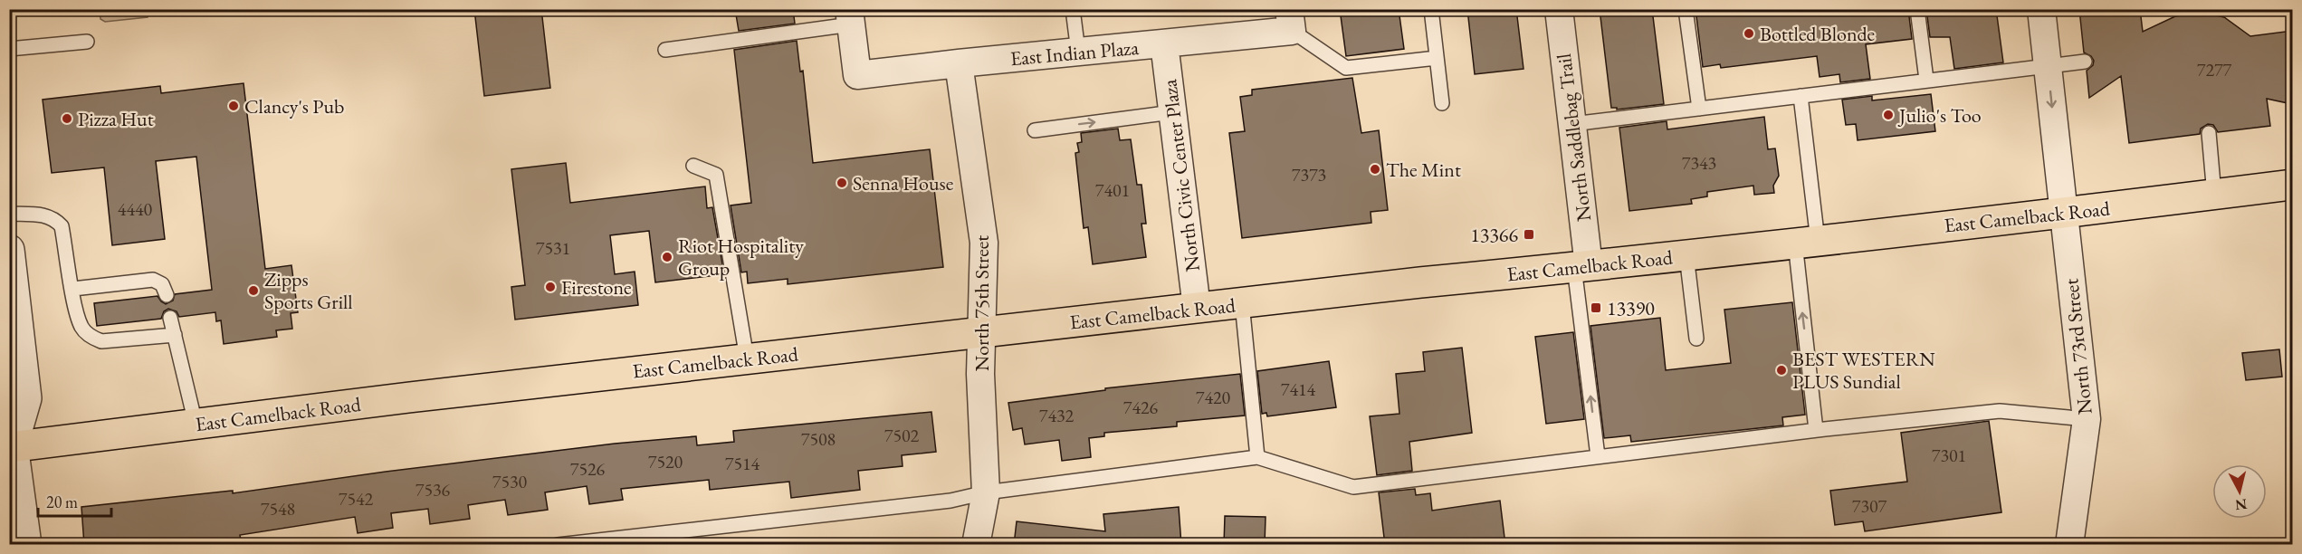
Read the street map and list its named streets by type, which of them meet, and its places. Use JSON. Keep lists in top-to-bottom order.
{
  "streets": {
    "main road": ["East Camelback Road"],
    "street": [
      "East Indian Plaza",
      "North Saddlebag Trail",
      "North Civic Center Plaza",
      "North 75th Street",
      "North 73rd Street"
    ]
  },
  "crossings": [
    ["East Indian Plaza", "North Civic Center Plaza"],
    ["East Indian Plaza", "North 75th Street"],
    ["North Saddlebag Trail", "East Camelback Road"],
    ["North Civic Center Plaza", "East Camelback Road"],
    ["East Camelback Road", "North 75th Street"],
    ["East Camelback Road", "North 73rd Street"]
  ],
  "places": {
    "other": [
      "Bottled Blonde",
      "Clancy's Pub",
      "Julio's Too",
      "Pizza Hut",
      "The Mint",
      "Senna House",
      "Riot Hospitality Group",
      "Firestone",
      "Zipps Sports Grill",
      "BEST WESTERN PLUS Sundial"
    ],
    "transit": ["13366", "13390"]
  },
  "house_numbers": [
    "7277",
    "7343",
    "7373",
    "7401",
    "4440",
    "7531",
    "7414",
    "7420",
    "7426",
    "7432",
    "7502",
    "7508",
    "7301",
    "7520",
    "7514",
    "7526",
    "7530",
    "7536",
    "7542",
    "7307",
    "7548"
  ],
  "scale_bar": "20 m",
  "north": "bottom"
}
